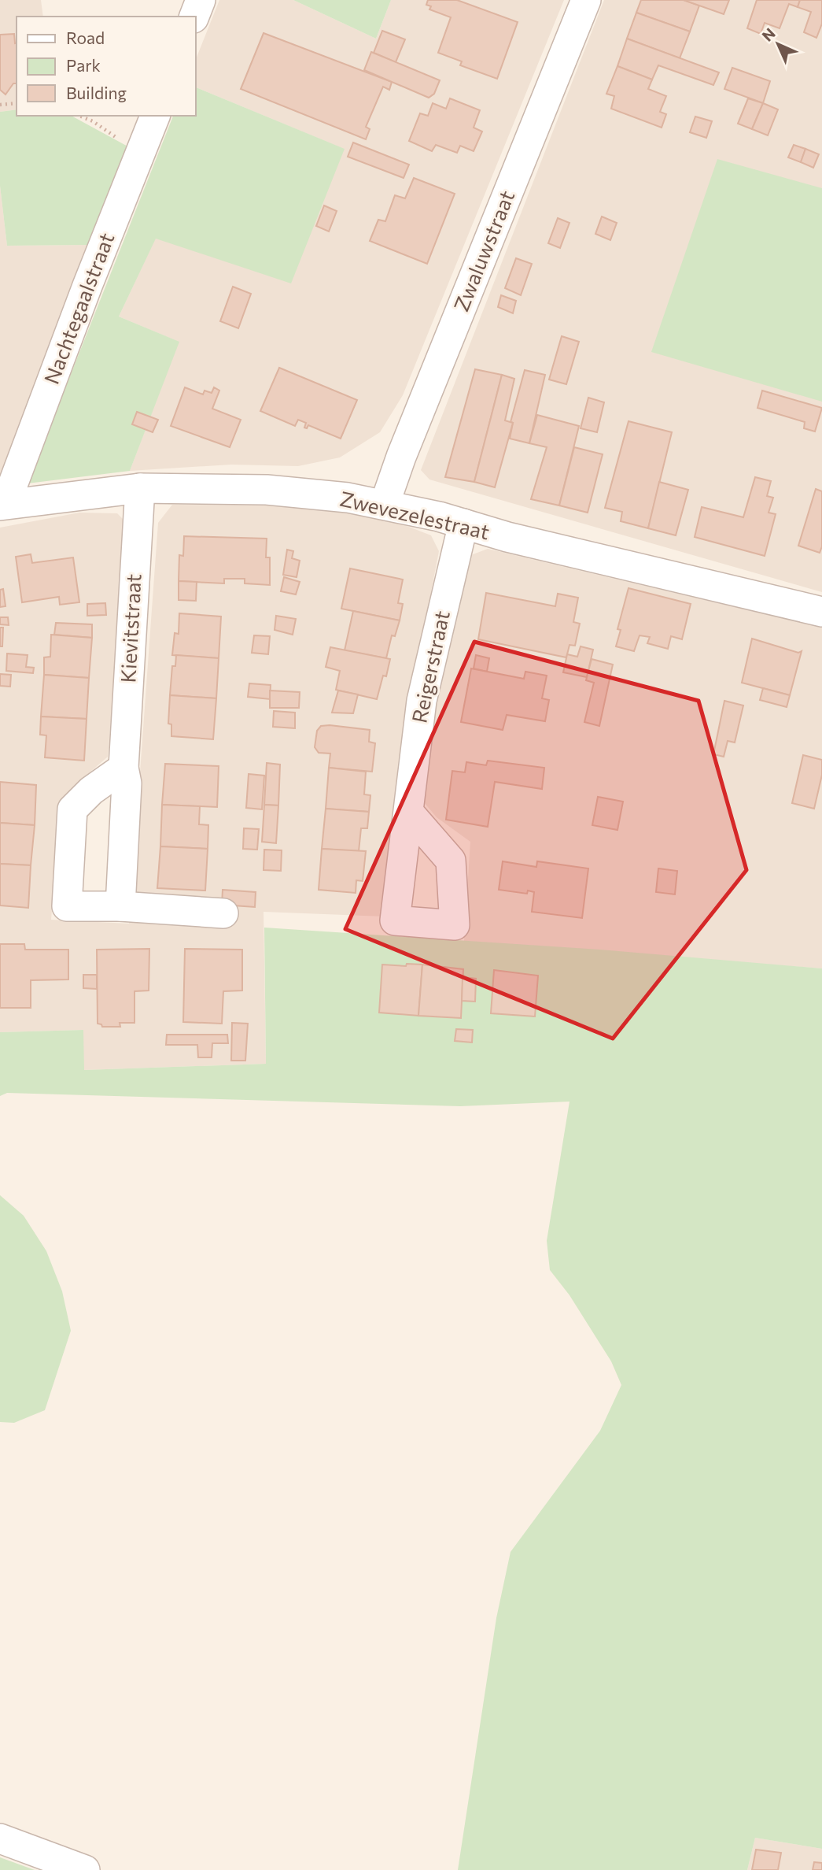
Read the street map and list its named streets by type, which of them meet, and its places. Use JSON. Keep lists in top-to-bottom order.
{
  "streets": {
    "street": [
      "Zwaluwstraat",
      "Nachtegaalstraat",
      "Zwevezelestraat",
      "Kievitstraat",
      "Reigerstraat"
    ]
  },
  "crossings": [
    ["Zwaluwstraat", "Zwevezelestraat"],
    ["Nachtegaalstraat", "Zwevezelestraat"],
    ["Zwevezelestraat", "Kievitstraat"],
    ["Zwevezelestraat", "Reigerstraat"]
  ],
  "legend": ["Road", "Park", "Building"],
  "north": "top left"
}
